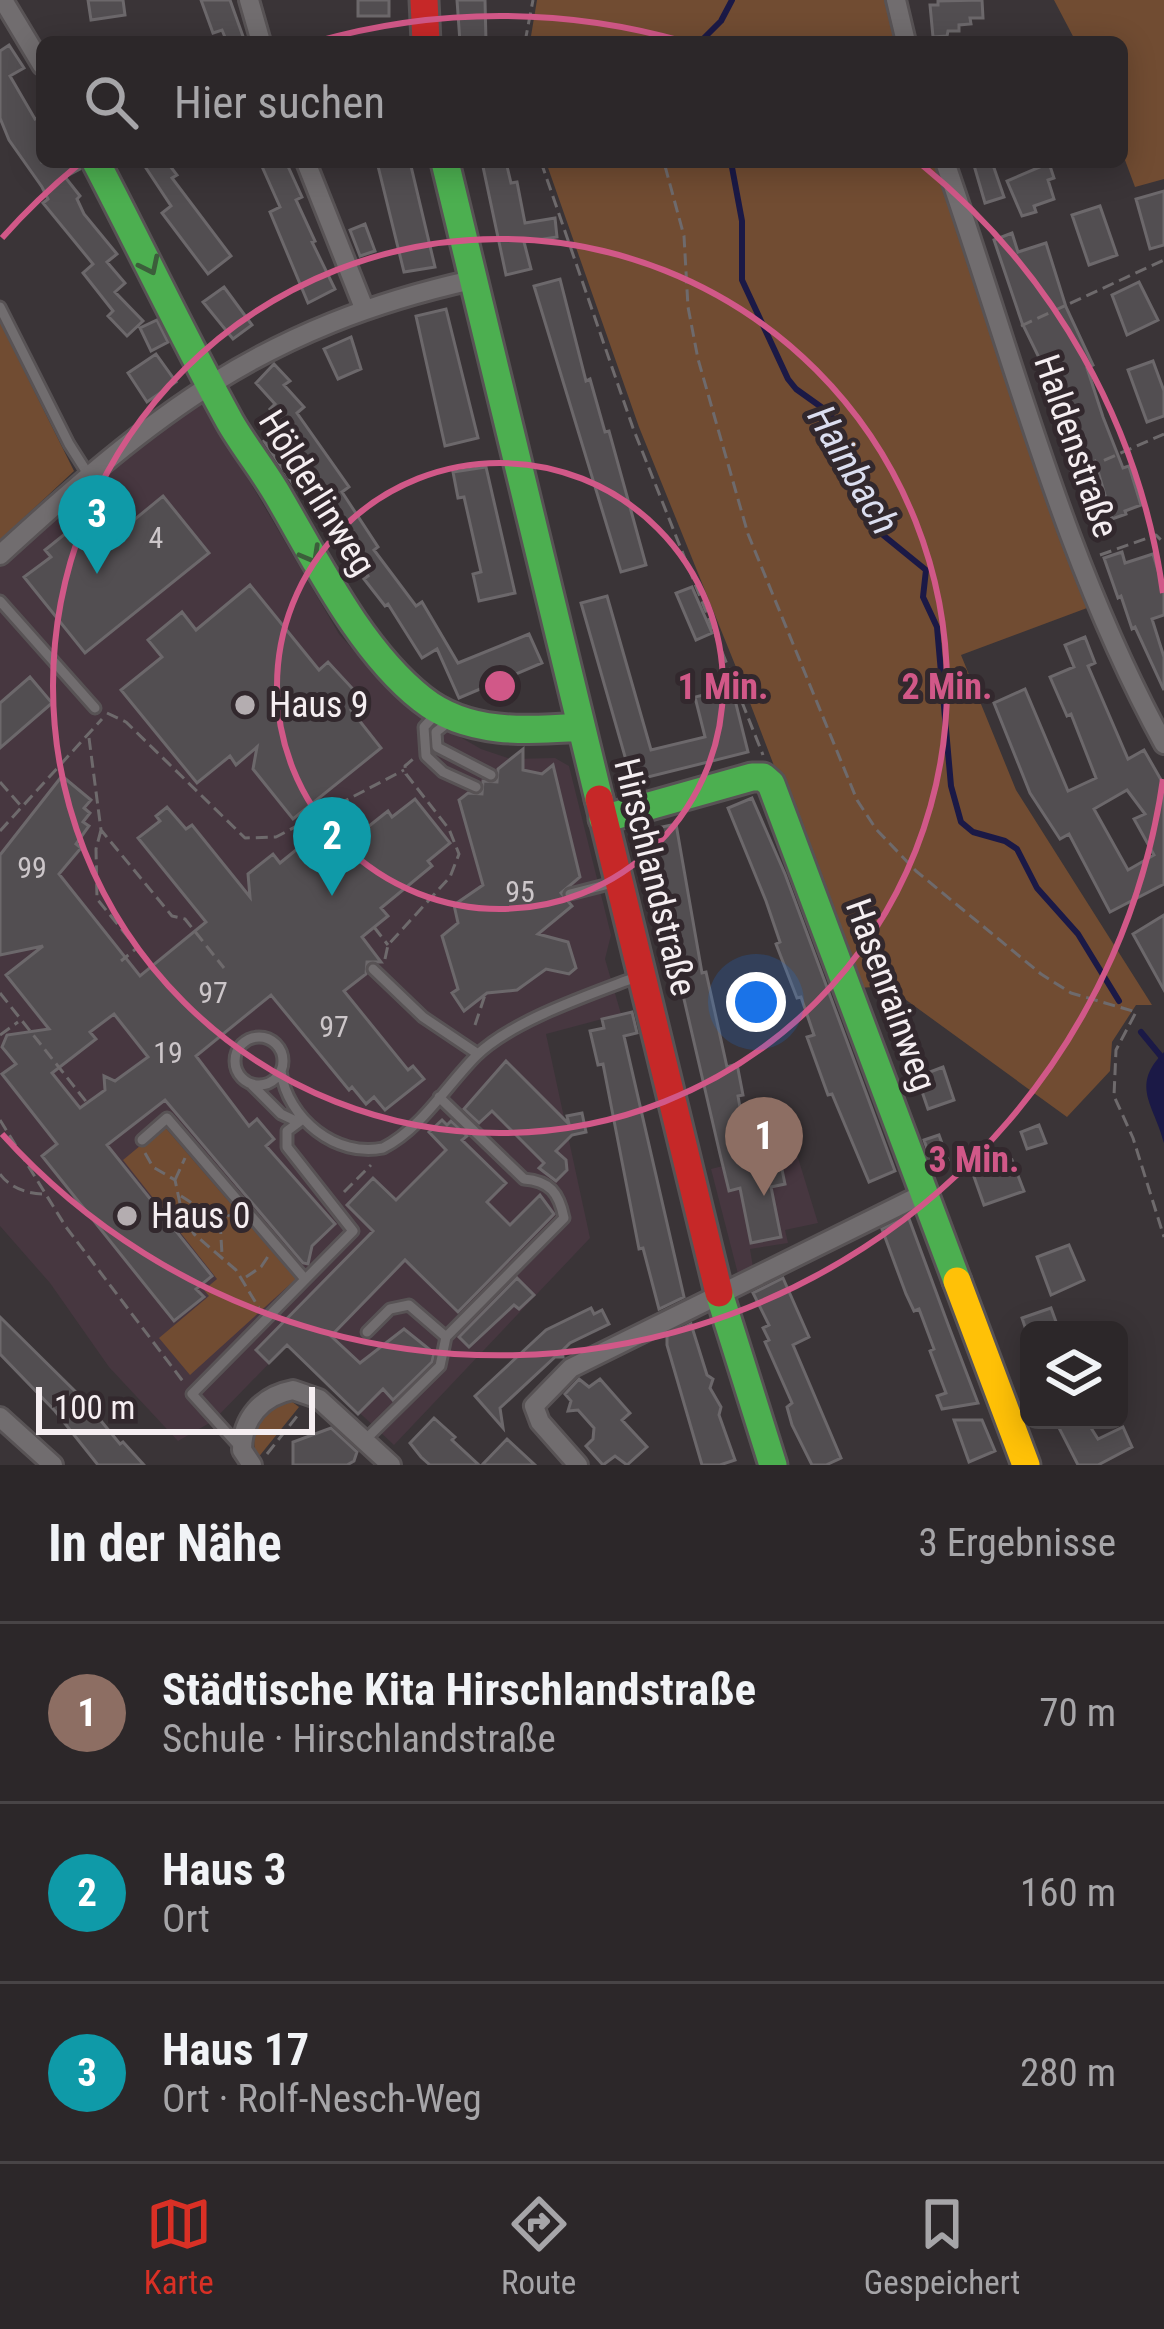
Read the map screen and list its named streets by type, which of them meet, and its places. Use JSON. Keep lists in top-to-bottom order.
{
  "streets": {
    "street": [
      "Haldenstraße",
      "Hölderlinweg",
      "Hirschlandstraße",
      "Hasenrainweg"
    ]
  },
  "crossings": [
    ["Hölderlinweg", "Hirschlandstraße"]
  ],
  "one_way": ["Hölderlinweg"],
  "water": ["Hainbach"],
  "places": ["Haus 9", "Haus 0"],
  "house_numbers": [
    "4",
    "99",
    "95",
    "97",
    "97",
    "19"
  ],
  "scale_bar": "100 m",
  "page": {
    "search": "Hier suchen",
    "pins": ["3", "2", "1"],
    "scale": "100 m",
    "heading": ["In der Nähe", "3 Ergebnisse"],
    "list": [
      {
        "mark": "1",
        "name": "Städtische Kita Hirschlandstraße",
        "note": "Schule · Hirschlandstraße",
        "value": "70 m"
      },
      {
        "mark": "2",
        "name": "Haus 3",
        "note": "Ort",
        "value": "160 m"
      },
      {
        "mark": "3",
        "name": "Haus 17",
        "note": "Ort · Rolf-Nesch-Weg",
        "value": "280 m"
      }
    ],
    "nav": ["Karte", "Route", "Gespeichert"]
  },
  "rings": ["1 Min.", "2 Min.", "3 Min."]
}
